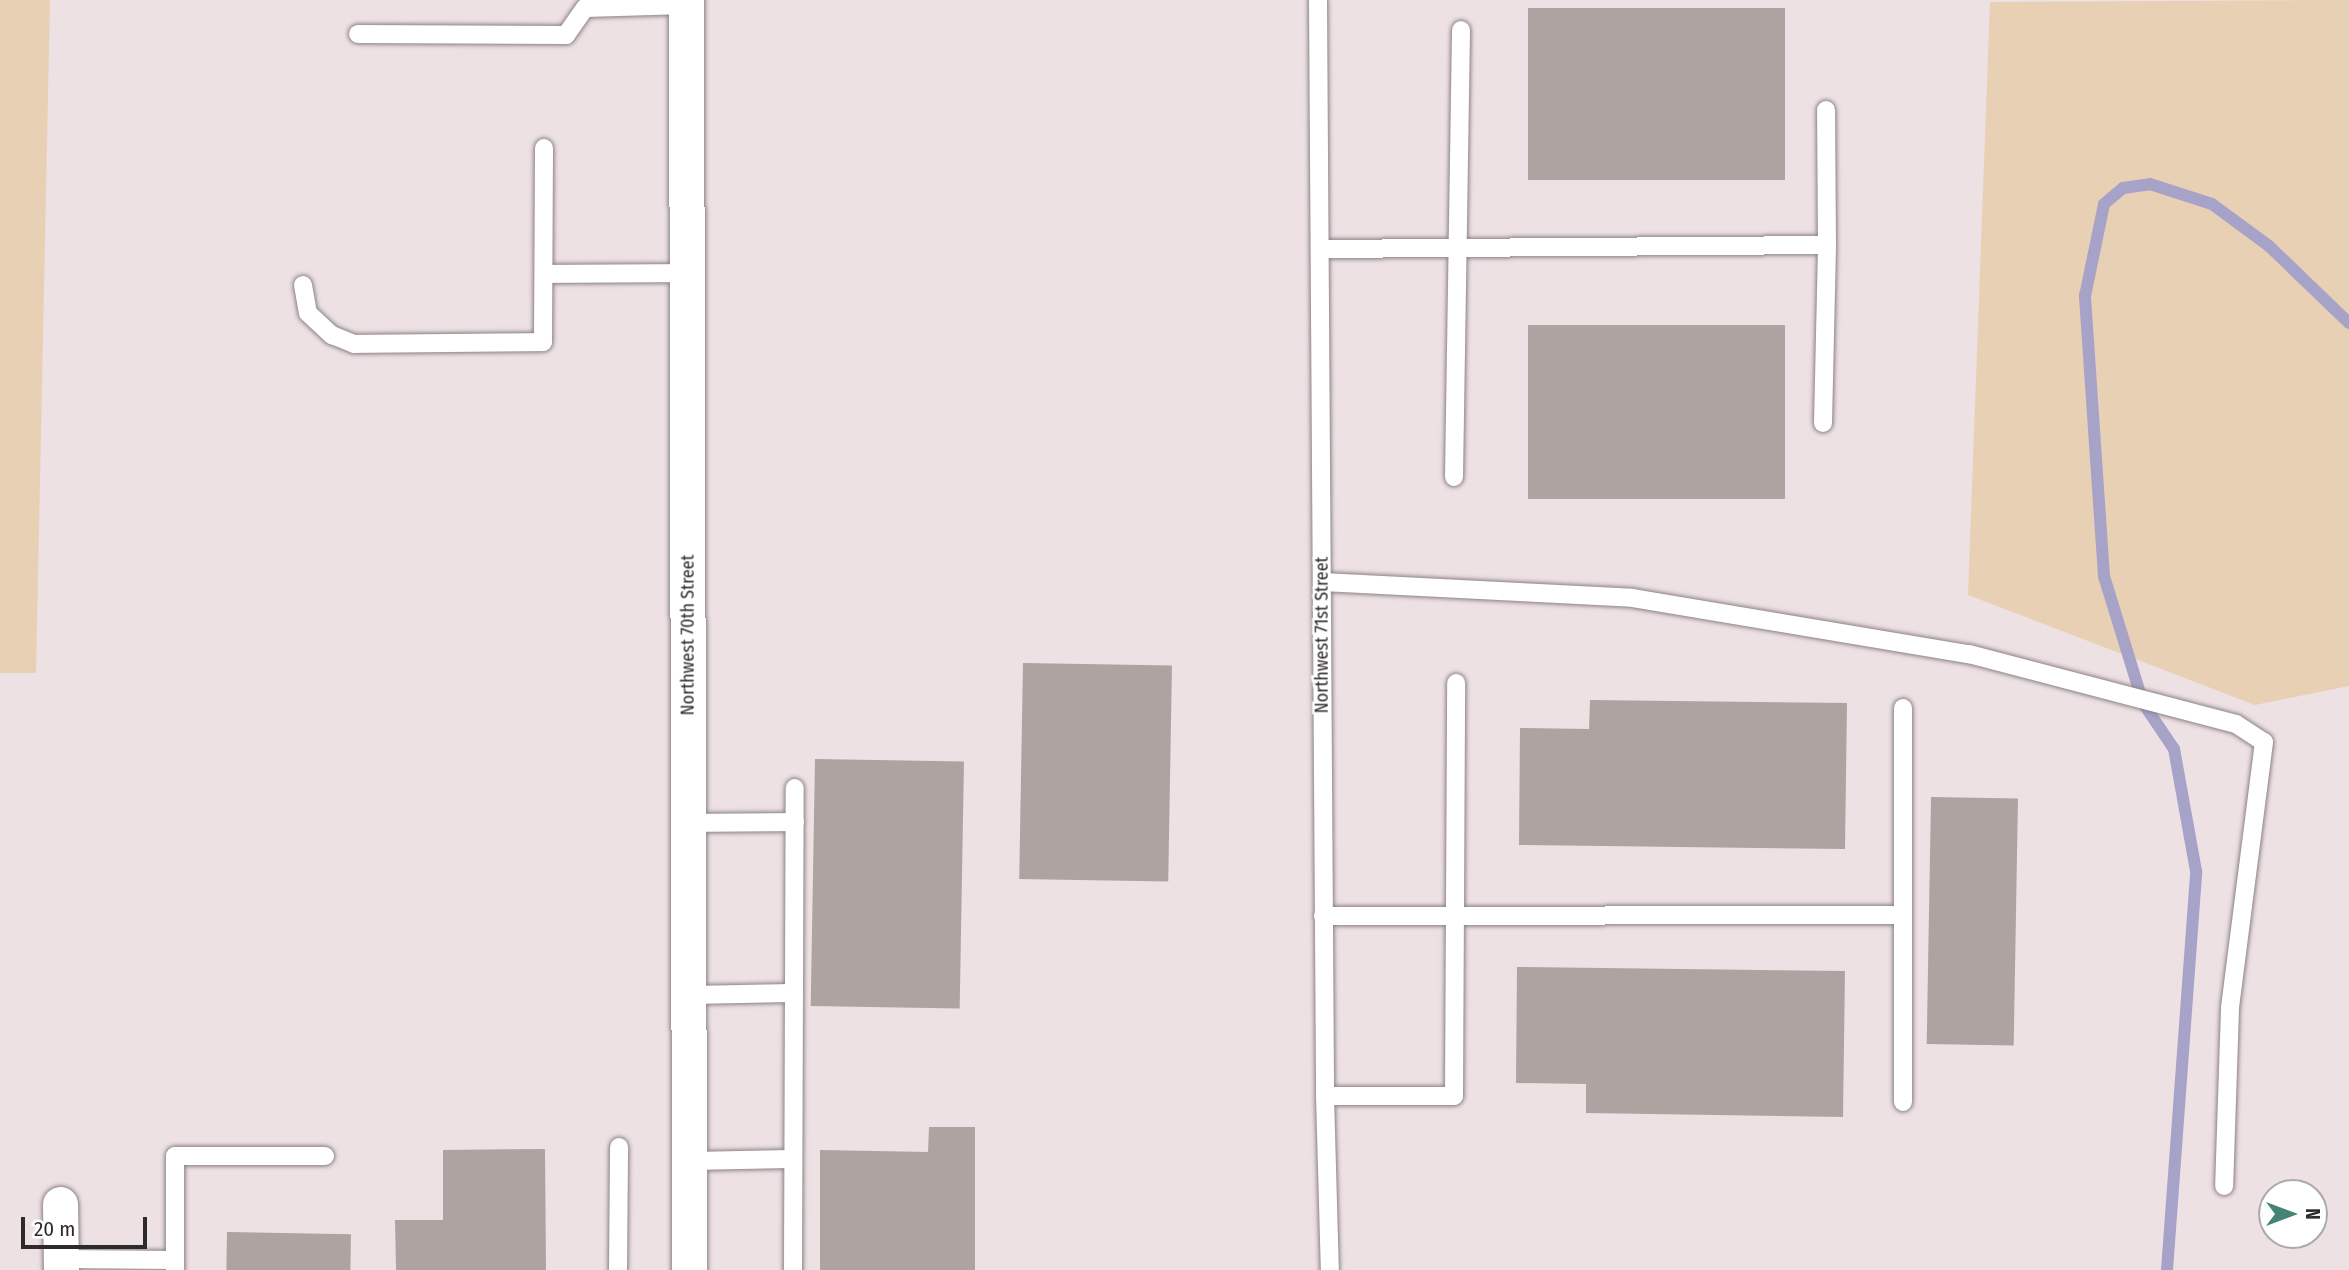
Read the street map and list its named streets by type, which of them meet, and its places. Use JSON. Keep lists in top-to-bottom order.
{
  "streets": {
    "street": ["Northwest 70th Street"],
    "lane": ["Northwest 71st Street"]
  },
  "scale_bar": "20 m",
  "north": "right"
}
